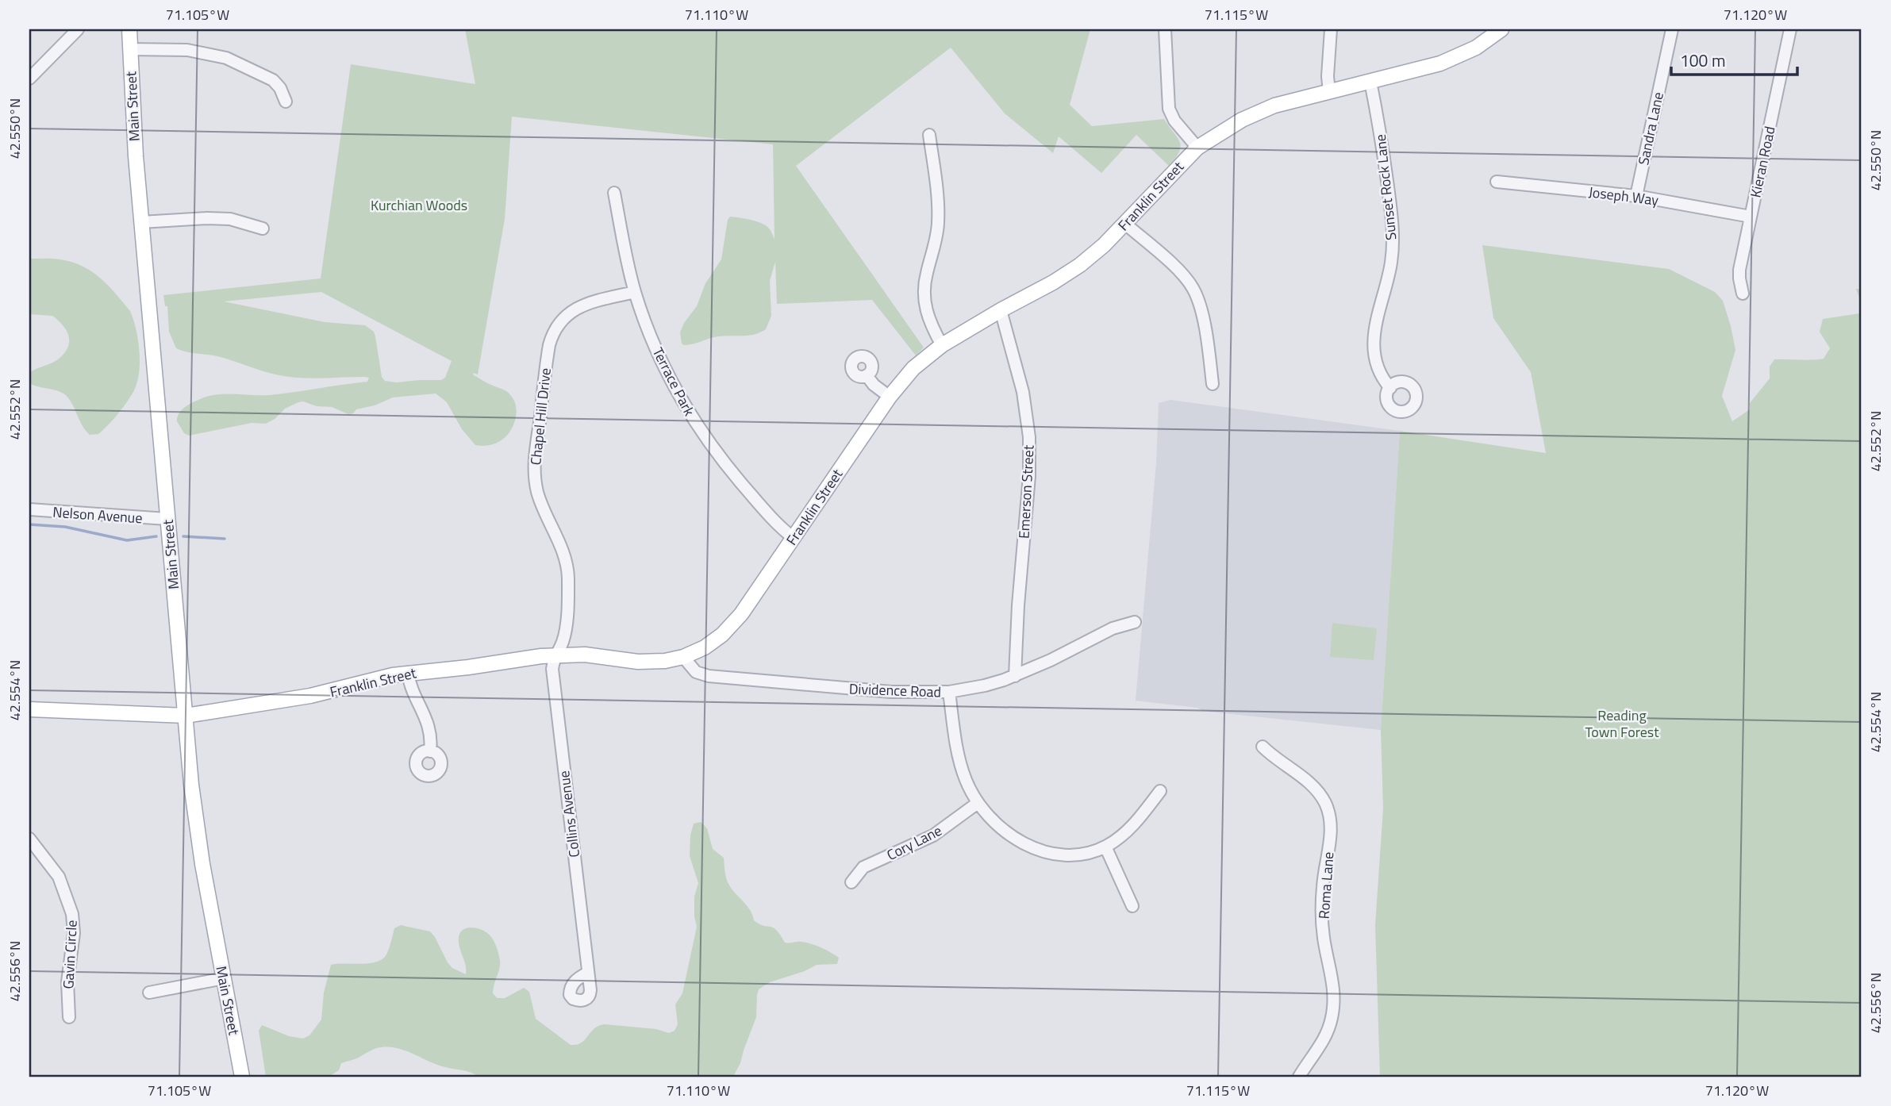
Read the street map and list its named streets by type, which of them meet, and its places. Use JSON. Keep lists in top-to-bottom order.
{
  "streets": {
    "main road": ["Main Street", "Franklin Street"],
    "street": [
      "Sandra Lane",
      "Kieran Road",
      "Sunset Rock Lane",
      "Joseph Way",
      "Terrace Park",
      "Chapel Hill Drive",
      "Emerson Street",
      "Nelson Avenue",
      "Dividence Road",
      "Collins Avenue",
      "Cory Lane",
      "Roma Lane",
      "Gavin Circle"
    ]
  },
  "crossings": [
    ["Main Street", "Franklin Street"],
    ["Main Street", "Nelson Avenue"],
    ["Sandra Lane", "Joseph Way"],
    ["Kieran Road", "Joseph Way"],
    ["Sunset Rock Lane", "Franklin Street"],
    ["Franklin Street", "Terrace Park"],
    ["Franklin Street", "Chapel Hill Drive"],
    ["Franklin Street", "Emerson Street"],
    ["Franklin Street", "Dividence Road"],
    ["Franklin Street", "Collins Avenue"],
    ["Terrace Park", "Chapel Hill Drive"],
    ["Chapel Hill Drive", "Collins Avenue"],
    ["Emerson Street", "Dividence Road"]
  ],
  "parks": ["Kurchian Woods", "Reading Town Forest"],
  "scale_bar": "100 m",
  "coordinates": [
    "71.105°W",
    "71.110°W",
    "71.115°W",
    "71.120°W",
    "42.550°N",
    "42.552°N",
    "42.554°N",
    "42.556°N"
  ]
}
